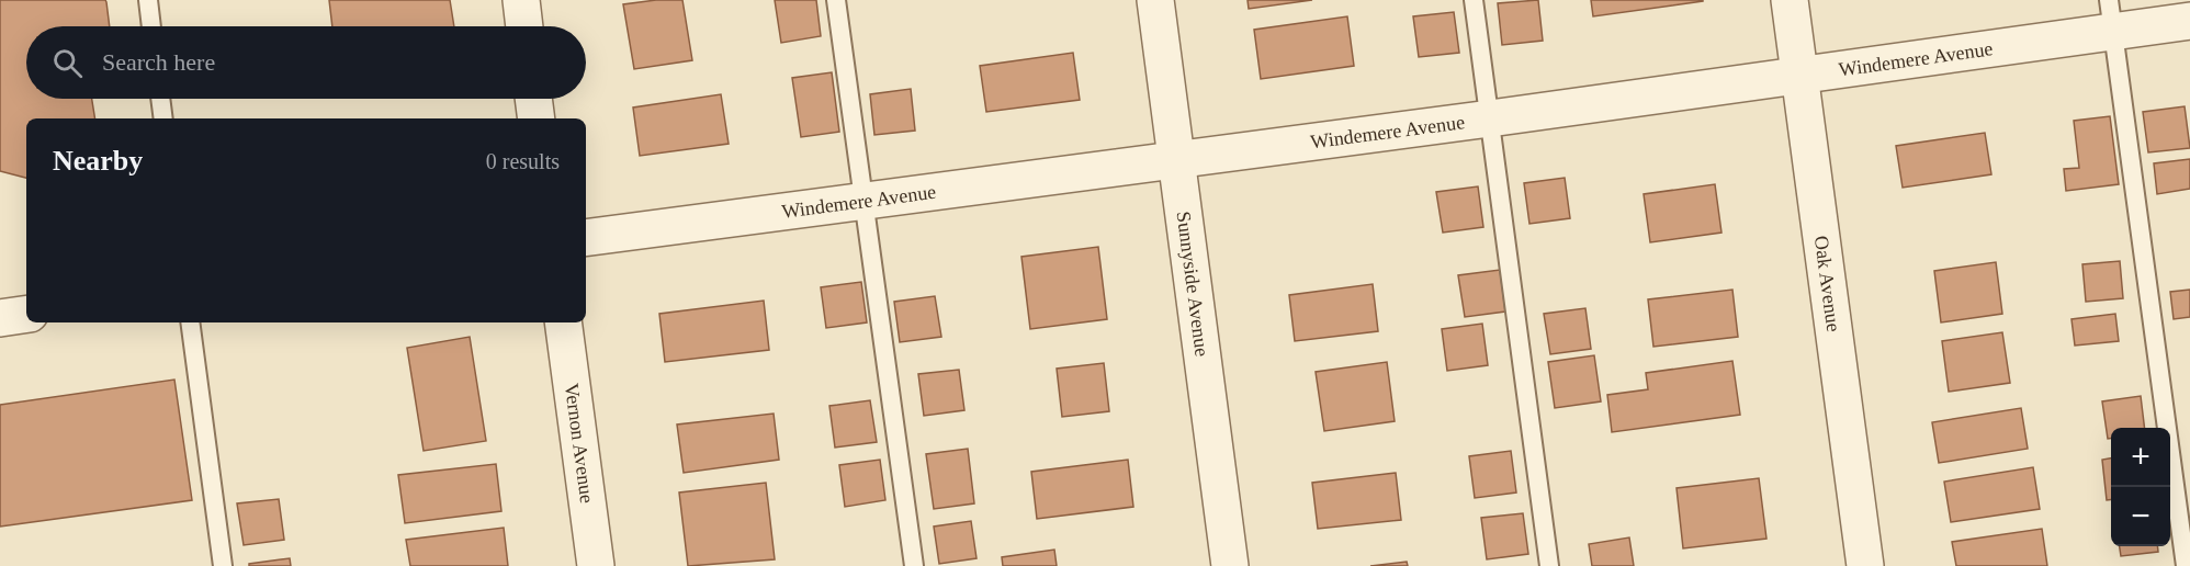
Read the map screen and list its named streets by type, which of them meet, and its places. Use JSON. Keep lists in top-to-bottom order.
{
  "streets": {
    "street": [
      "Windemere Avenue",
      "Sunnyside Avenue",
      "Oak Avenue",
      "Vernon Avenue"
    ]
  },
  "crossings": [
    ["Windemere Avenue", "Sunnyside Avenue"],
    ["Windemere Avenue", "Oak Avenue"]
  ],
  "page": {
    "search": "Search here",
    "heading": ["Nearby", "0 results"],
    "map_buttons": ["+", "−"]
  }
}
